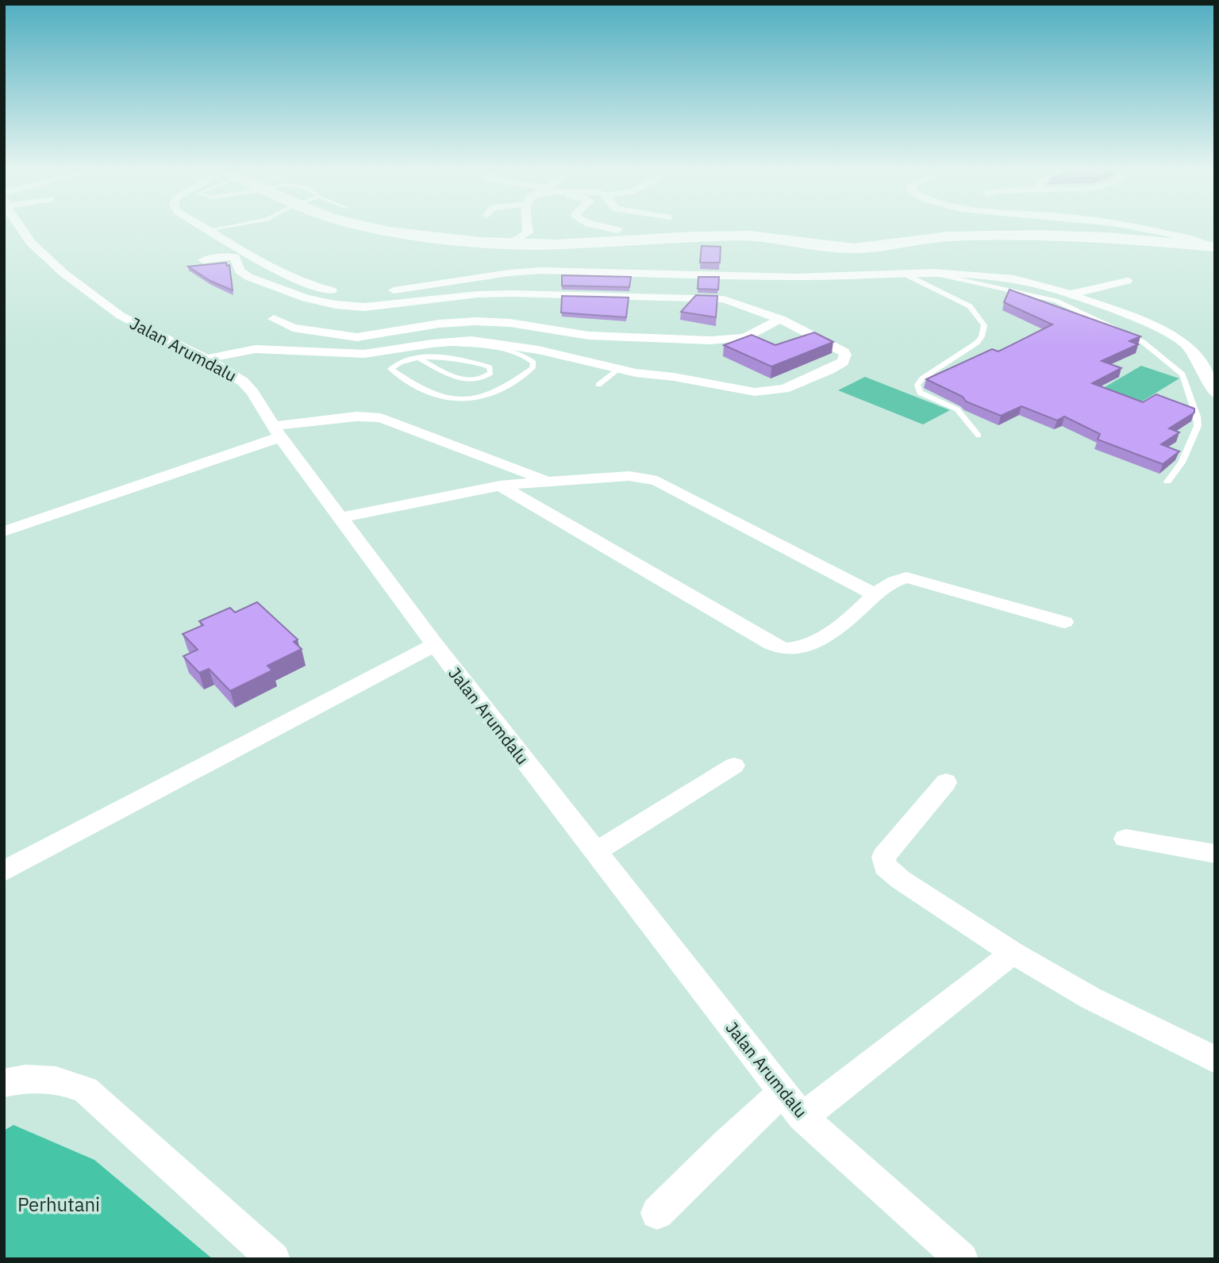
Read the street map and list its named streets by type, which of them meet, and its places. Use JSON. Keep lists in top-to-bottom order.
{
  "streets": {
    "street": ["Jalan Arumdalu"]
  },
  "parks": ["Perhutani"]
}
